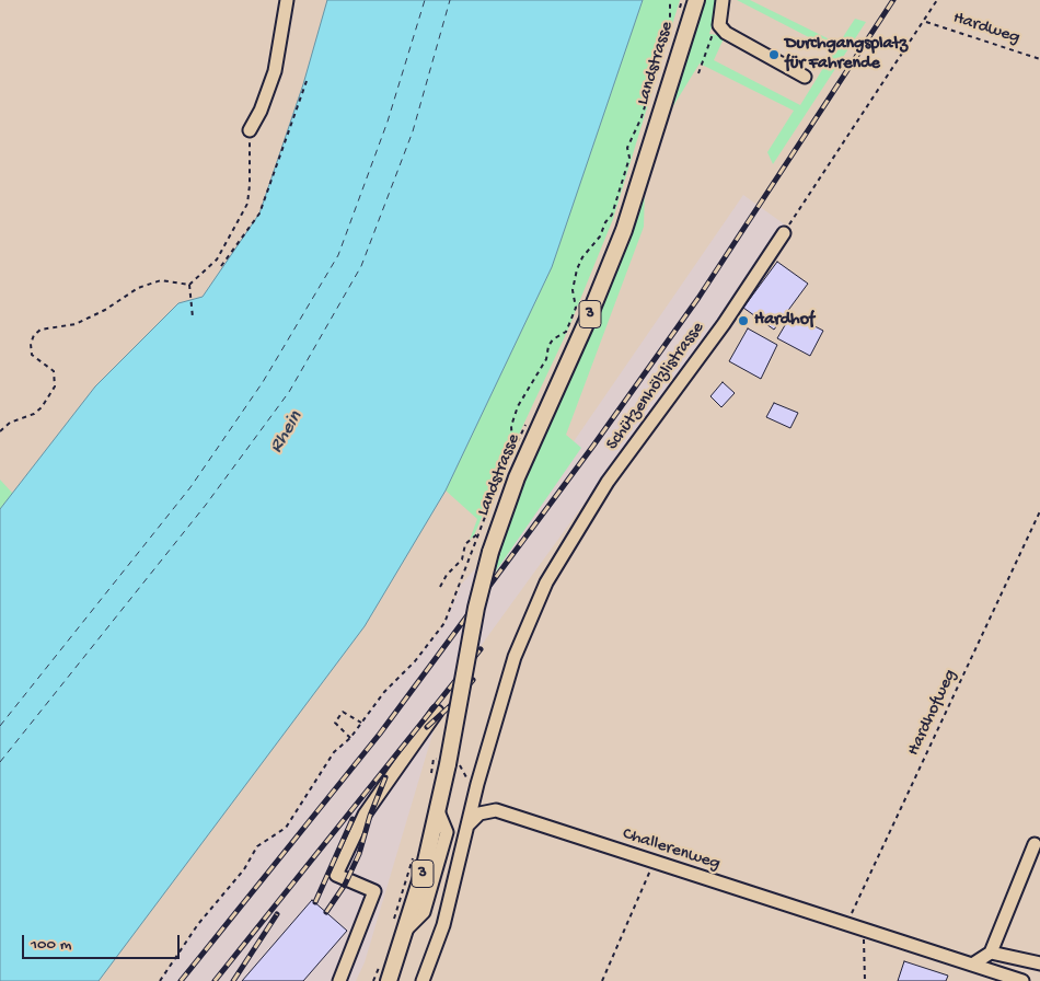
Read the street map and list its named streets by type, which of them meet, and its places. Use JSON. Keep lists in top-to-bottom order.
{
  "streets": {
    "main road": ["Landstrasse", "3"],
    "street": ["Schützenhölzlistrasse", "Challerenweg"],
    "path": ["Hardweg", "Hardhofweg"]
  },
  "crossings": [
    ["Schützenhölzlistrasse", "Challerenweg"],
    ["Hardhofweg", "Challerenweg"]
  ],
  "water": ["Rhein"],
  "places": ["Durchgangsplatz für Fahrende", "Hardhof"],
  "scale_bar": "100 m"
}
